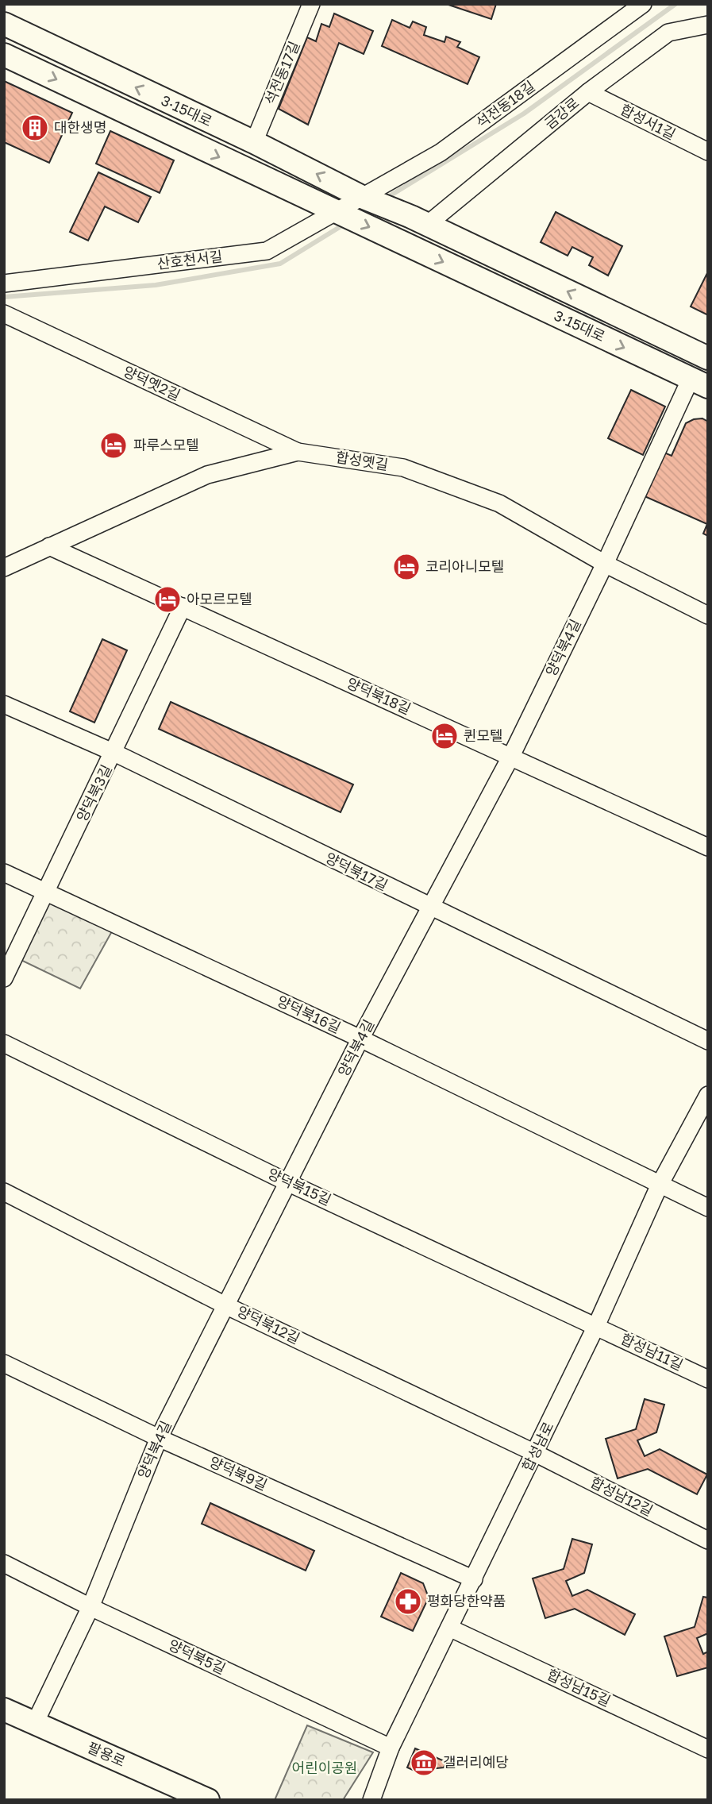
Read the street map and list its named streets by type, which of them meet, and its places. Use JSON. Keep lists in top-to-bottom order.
{
  "streets": {
    "main road": ["3·15대로", "팔용로"],
    "street": [
      "석전동17길",
      "석전동18길",
      "금강로",
      "합성서1길",
      "산호천서길",
      "양덕옛2길",
      "합성옛길",
      "양덕북4길",
      "양덕북18길",
      "양덕북3길",
      "양덕북17길",
      "양덕북16길",
      "양덕북15길",
      "양덕북12길",
      "합성남11길",
      "합성남로",
      "양덕북9길",
      "합성남12길",
      "양덕북5길",
      "합성남15길"
    ]
  },
  "crossings": [
    ["석전동17길", "3·15대로"],
    ["석전동18길", "3·15대로"],
    ["석전동18길", "산호천서길"],
    ["3·15대로", "금강로"],
    ["3·15대로", "산호천서길"],
    ["3·15대로", "양덕북4길"],
    ["금강로", "합성서1길"],
    ["양덕옛2길", "합성옛길"],
    ["합성옛길", "양덕북4길"],
    ["합성옛길", "양덕북18길"],
    ["양덕북4길", "양덕북18길"],
    ["양덕북4길", "양덕북17길"],
    ["양덕북4길", "양덕북16길"],
    ["양덕북4길", "양덕북15길"],
    ["양덕북4길", "양덕북12길"],
    ["양덕북4길", "양덕북9길"],
    ["양덕북4길", "양덕북5길"],
    ["양덕북4길", "팔용로"],
    ["양덕북18길", "양덕북3길"],
    ["양덕북3길", "양덕북17길"],
    ["양덕북3길", "양덕북16길"],
    ["양덕북16길", "합성남로"],
    ["양덕북15길", "합성남11길"],
    ["양덕북15길", "합성남로"],
    ["양덕북12길", "합성남로"],
    ["양덕북12길", "합성남12길"],
    ["합성남11길", "합성남로"],
    ["합성남로", "양덕북9길"],
    ["합성남로", "합성남12길"],
    ["합성남로", "양덕북5길"],
    ["합성남로", "합성남15길"]
  ],
  "parks": ["어린이공원"],
  "places": {
    "building": ["대한생명"],
    "hotel": [
      "파루스모텔",
      "코리아니모텔",
      "아모르모텔",
      "퀸모텔"
    ],
    "pharmacy": ["평화당한약품"],
    "museum": ["갤러리예당"]
  }
}
